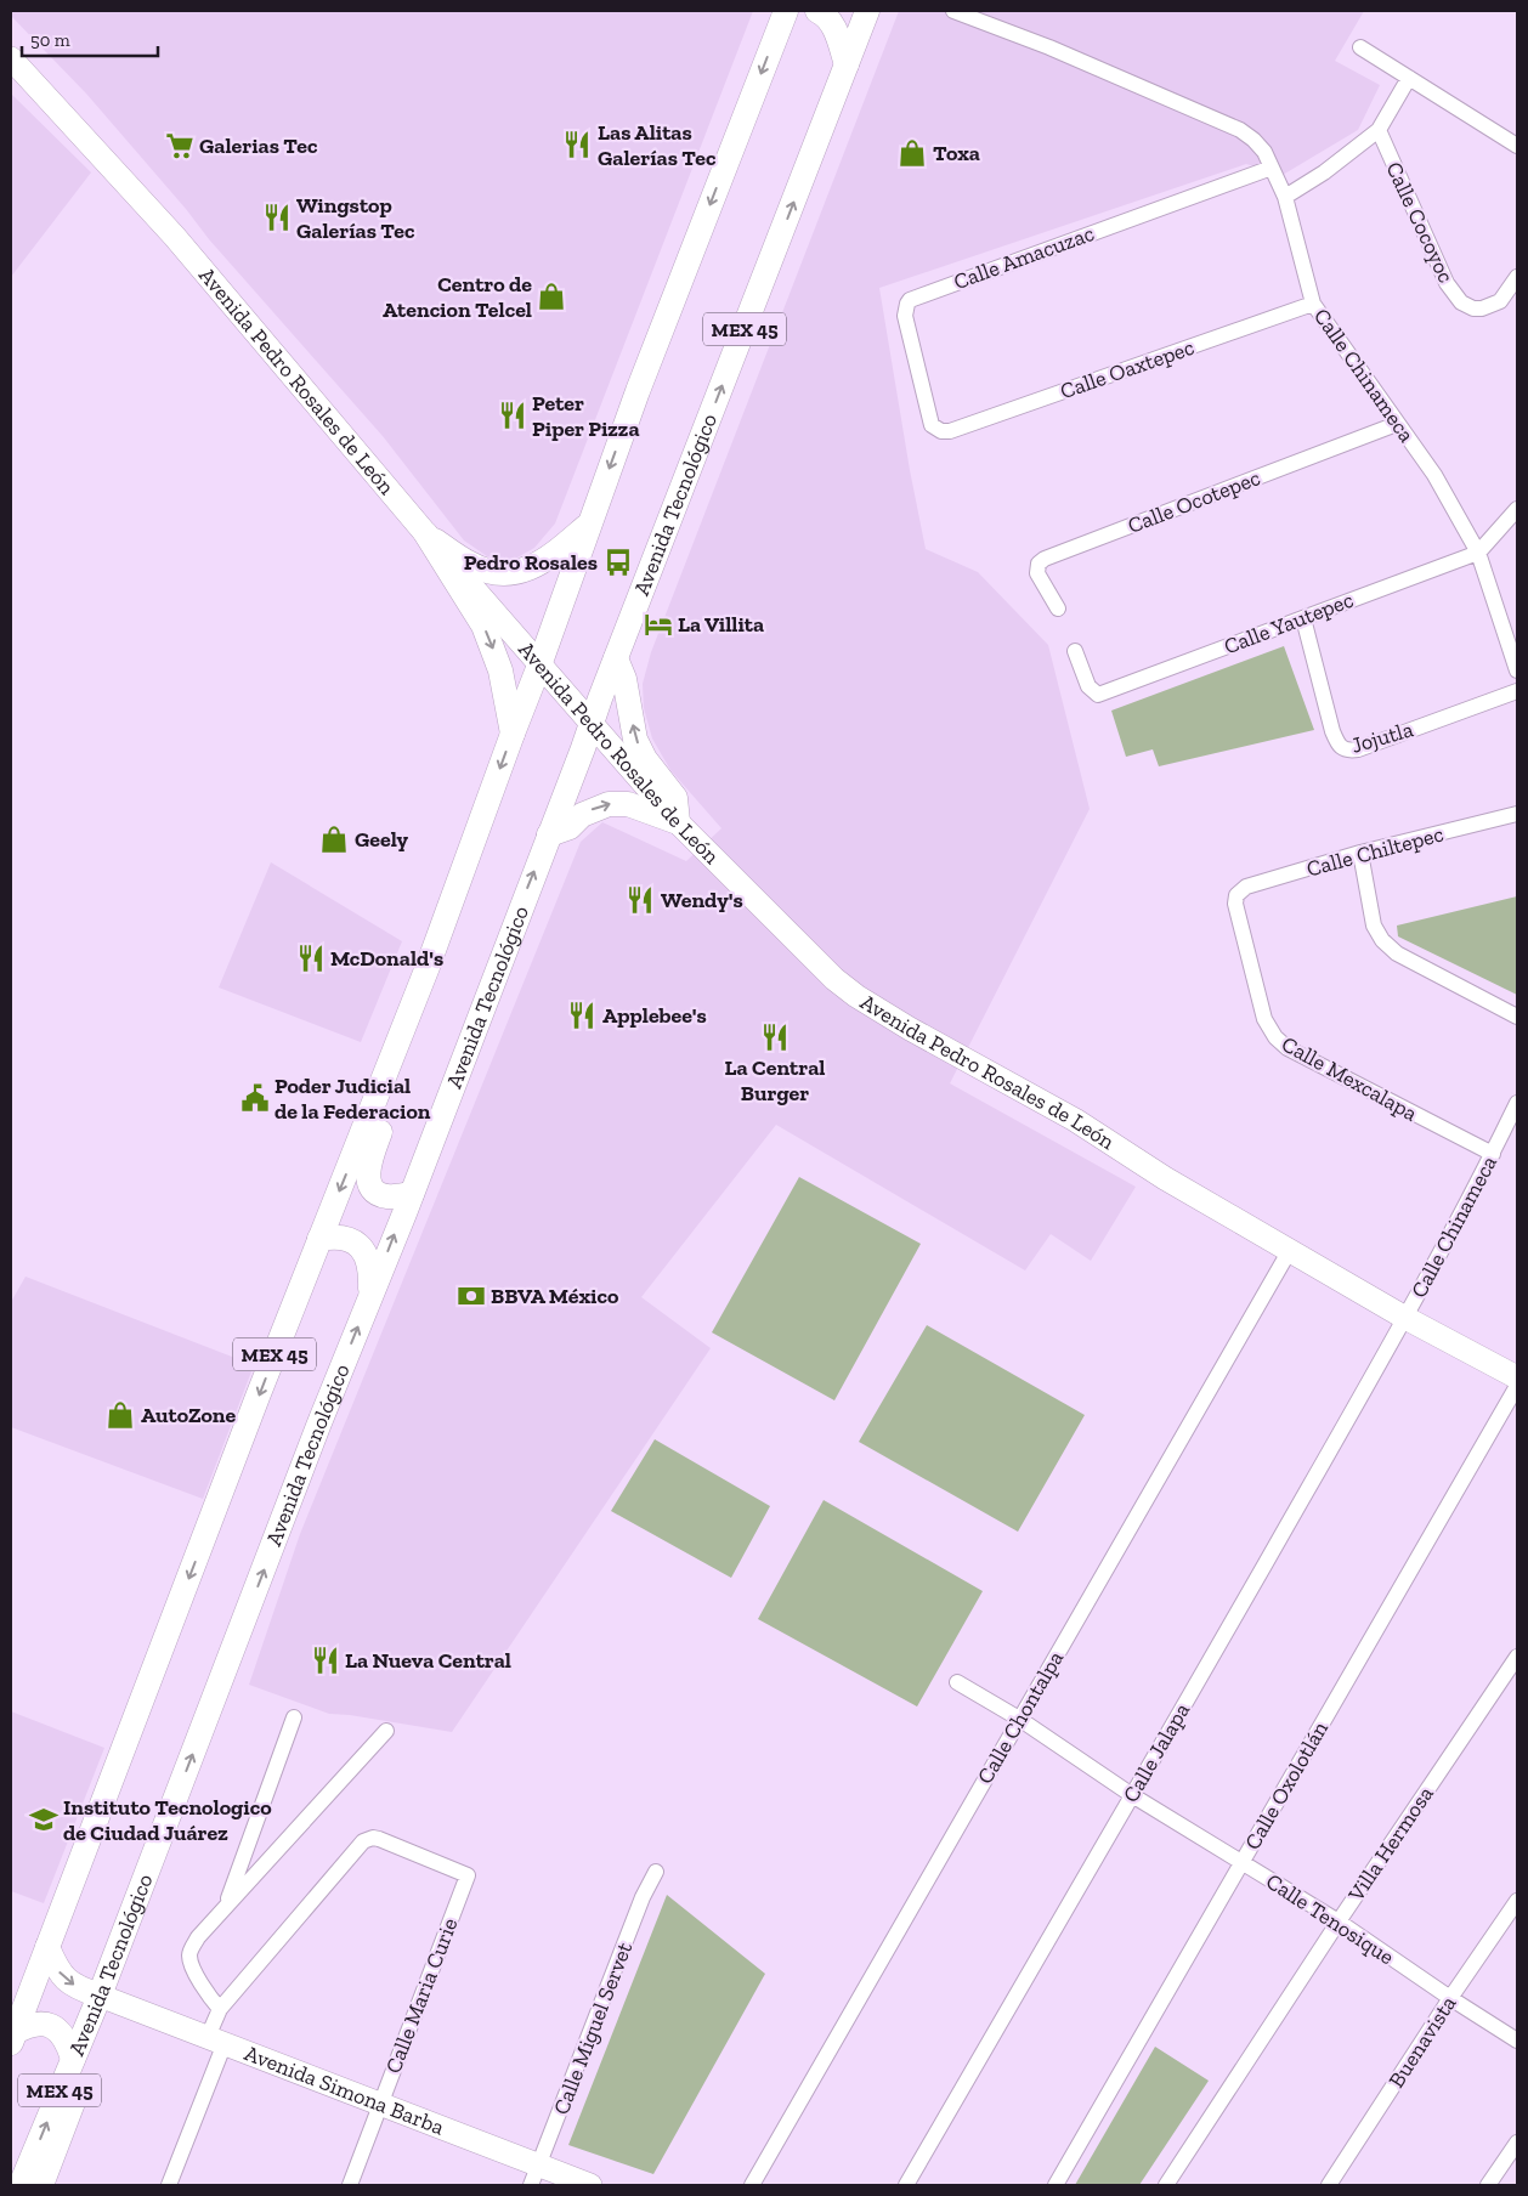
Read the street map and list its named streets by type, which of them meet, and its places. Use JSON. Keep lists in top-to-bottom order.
{
  "streets": {
    "main road": [
      "MEX 45",
      "Avenida Pedro Rosales de León",
      "Avenida Tecnológico",
      "Avenida Simona Barba"
    ],
    "street": [
      "Calle Cocoyoc",
      "Calle Amacuzac",
      "Calle Oaxtepec",
      "Calle Chinameca",
      "Calle Ocotepec",
      "Calle Yautepec",
      "Jojutla",
      "Calle Chiltepec",
      "Calle Mexcalapa",
      "Calle Chontalpa",
      "Calle Jalapa",
      "Calle Oxolotlán",
      "Villa Hermosa",
      "Calle Tenosique",
      "Calle Maria Curie",
      "Calle Miguel Servet",
      "Buenavista"
    ]
  },
  "crossings": [
    ["Calle Amacuzac", "Calle Oaxtepec"],
    ["Calle Amacuzac", "Calle Chinameca"],
    ["MEX 45", "Avenida Pedro Rosales de León"],
    ["Calle Oaxtepec", "Calle Chinameca"],
    ["Calle Chinameca", "Avenida Pedro Rosales de León"],
    ["Calle Chinameca", "Calle Ocotepec"],
    ["Calle Chinameca", "Calle Yautepec"],
    ["Calle Chinameca", "Calle Mexcalapa"],
    ["Calle Chinameca", "Calle Jalapa"],
    ["Avenida Pedro Rosales de León", "Avenida Tecnológico"],
    ["Avenida Pedro Rosales de León", "Calle Chontalpa"],
    ["Avenida Pedro Rosales de León", "Calle Jalapa"],
    ["Avenida Tecnológico", "Avenida Simona Barba"],
    ["Calle Yautepec", "Jojutla"],
    ["Calle Chiltepec", "Calle Mexcalapa"],
    ["Calle Chontalpa", "Calle Tenosique"],
    ["Calle Jalapa", "Calle Tenosique"],
    ["Calle Oxolotlán", "Calle Tenosique"],
    ["Villa Hermosa", "Calle Tenosique"],
    ["Calle Tenosique", "Buenavista"],
    ["Calle Maria Curie", "Avenida Simona Barba"],
    ["Calle Miguel Servet", "Avenida Simona Barba"]
  ],
  "places": {
    "restaurant": [
      "Las Alitas Galerías Tec",
      "Wingstop Galerías Tec",
      "Peter Piper Pizza",
      "Wendy's",
      "McDonald's",
      "Applebee's",
      "La Central Burger",
      "La Nueva Central"
    ],
    "supermarket": ["Galerias Tec"],
    "shop": [
      "Toxa",
      "Centro de Atencion Telcel",
      "Geely",
      "AutoZone"
    ],
    "bus stop": ["Pedro Rosales"],
    "hotel": ["La Villita"],
    "public building": ["Poder Judicial de la Federacion"],
    "bank": ["BBVA México"],
    "school or university": ["Instituto Tecnologico de Ciudad Juárez"]
  },
  "scale_bar": "50 m"
}
